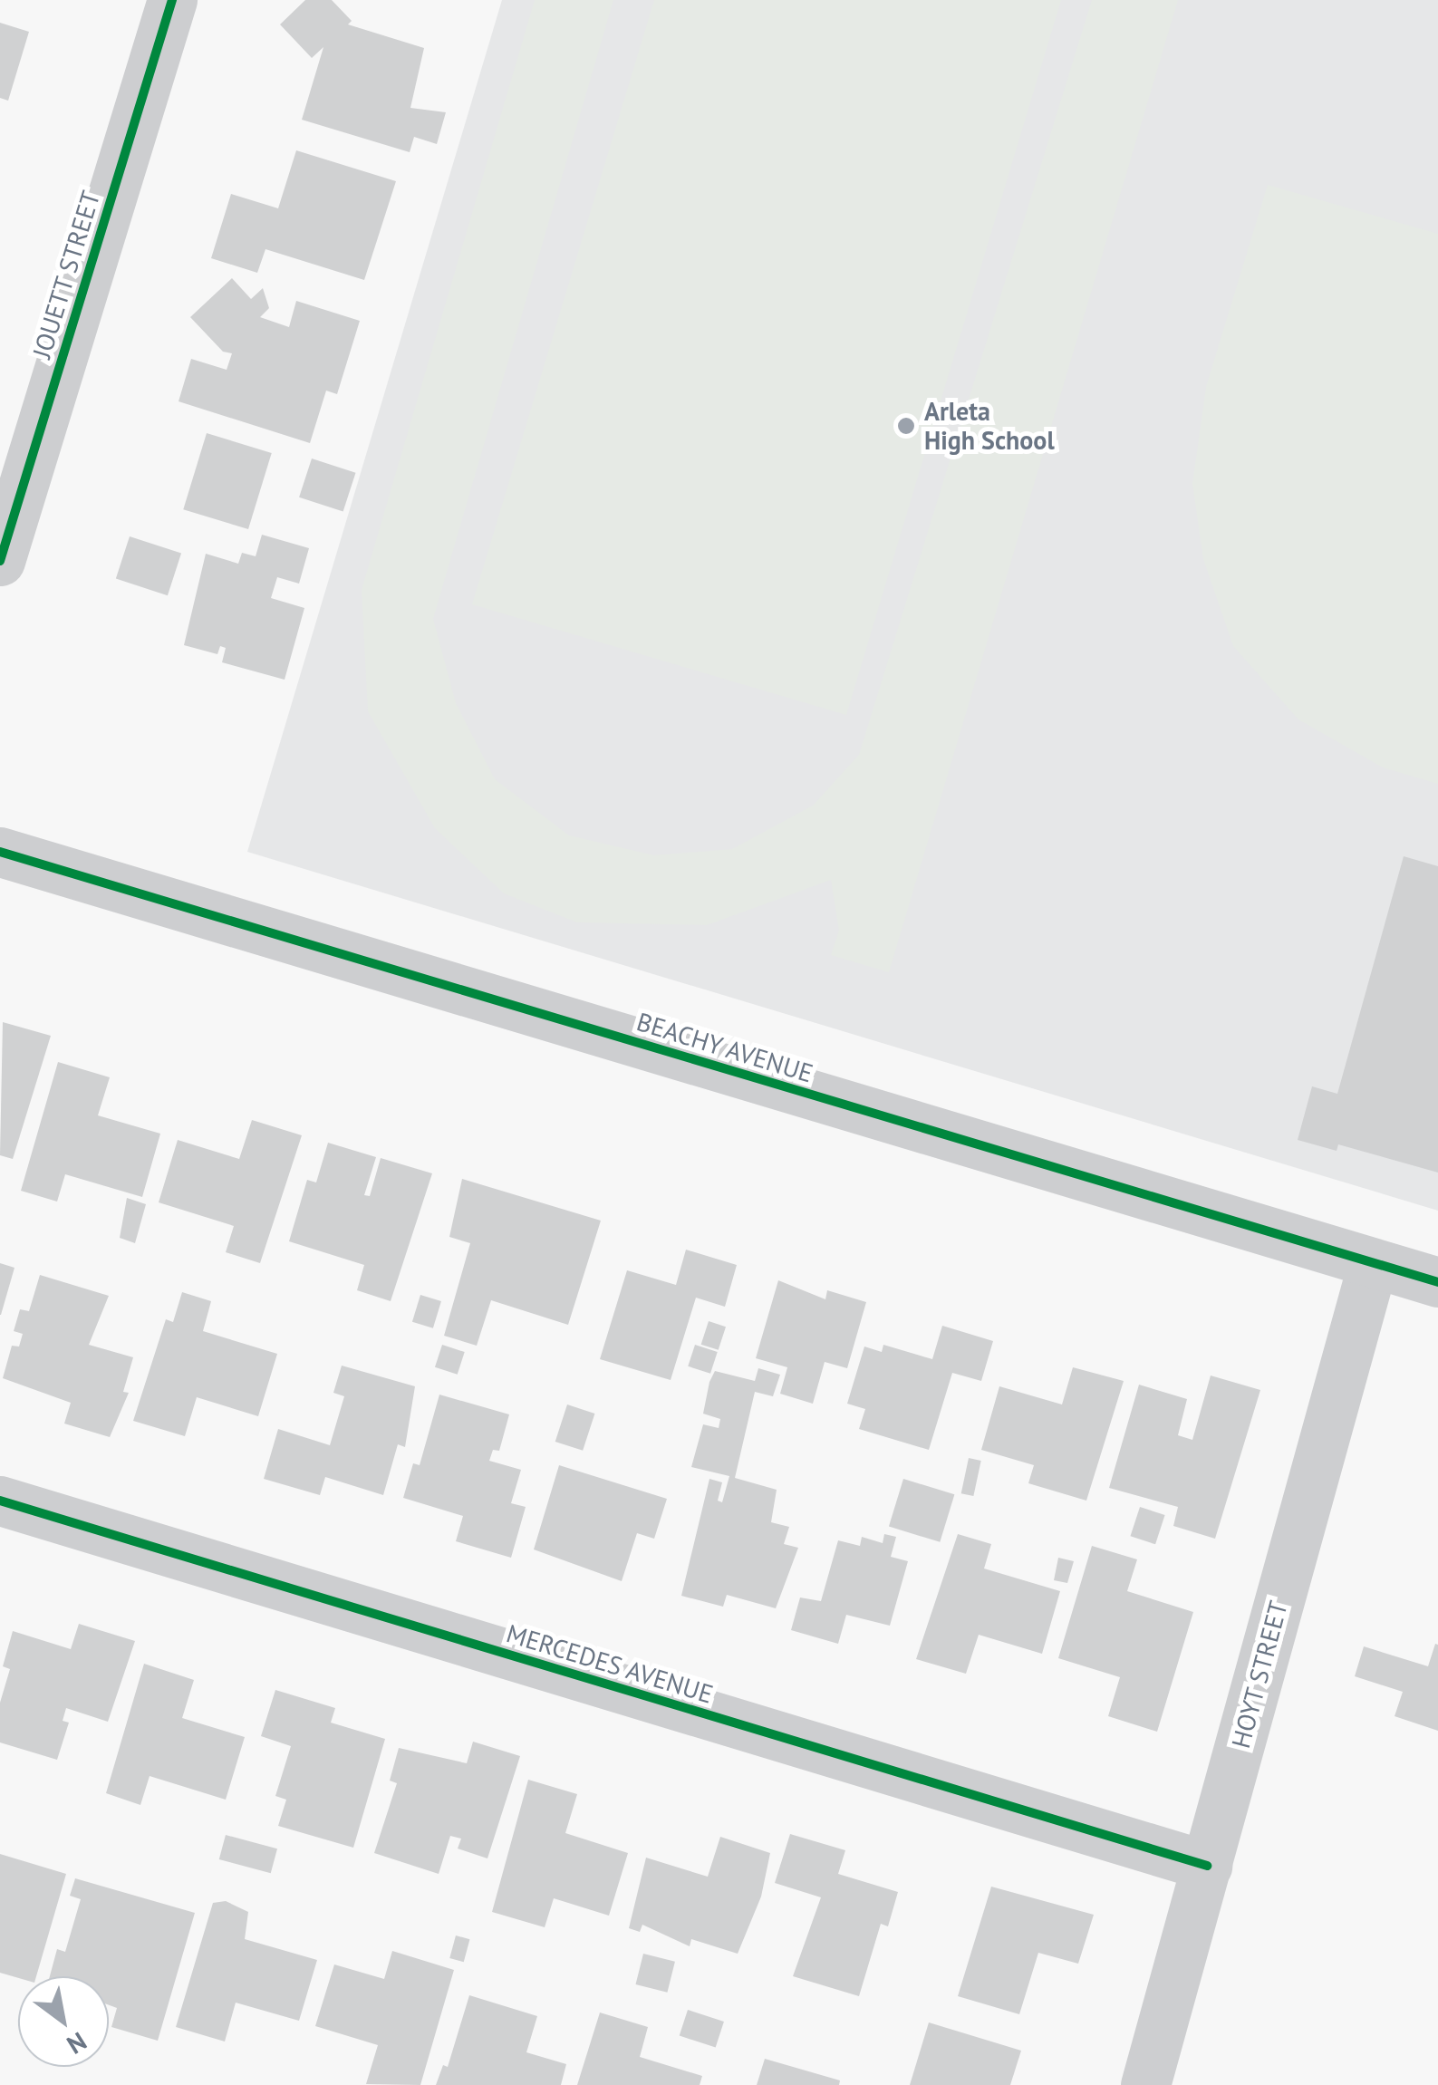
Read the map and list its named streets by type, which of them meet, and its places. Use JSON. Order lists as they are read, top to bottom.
{
  "streets": {
    "street": [
      "JOUETT STREET",
      "BEACHY AVENUE",
      "MERCEDES AVENUE",
      "HOYT STREET"
    ]
  },
  "crossings": [
    ["BEACHY AVENUE", "HOYT STREET"],
    ["MERCEDES AVENUE", "HOYT STREET"]
  ],
  "places": ["Arleta High School"],
  "north": "bottom right"
}
